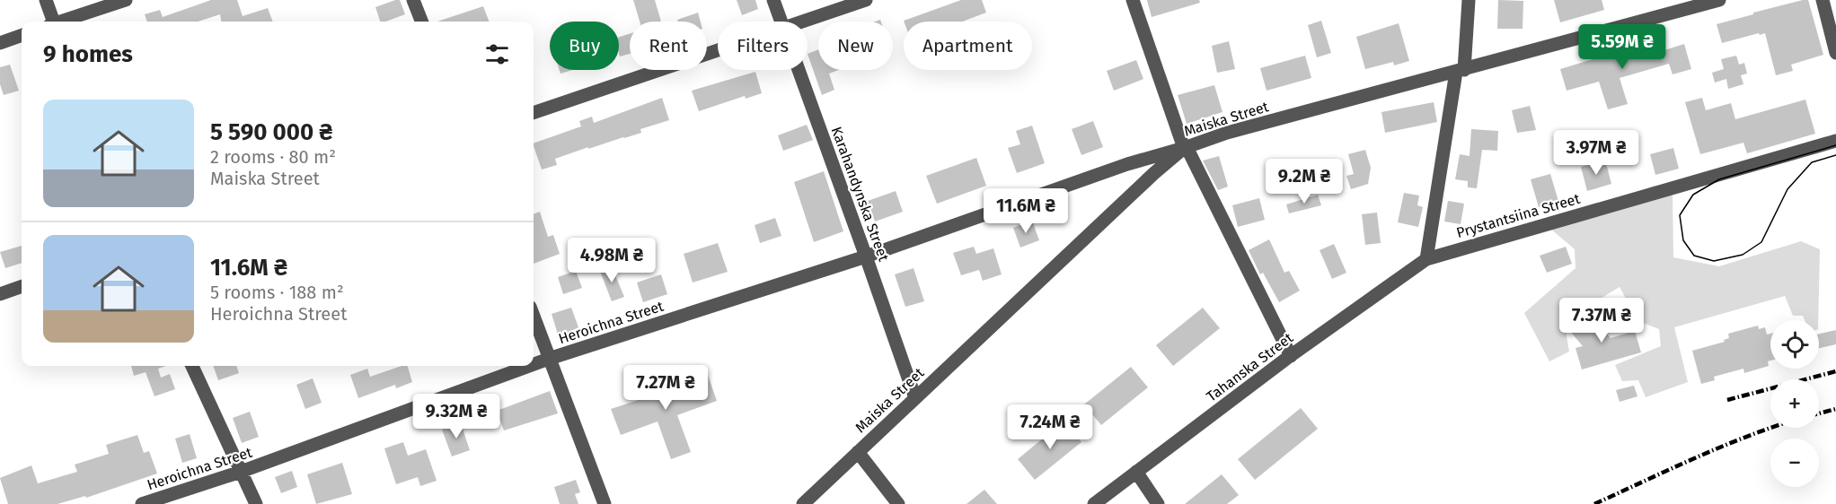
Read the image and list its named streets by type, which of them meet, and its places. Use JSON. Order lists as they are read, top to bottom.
{
  "streets": {
    "street": [
      "Maiska Street",
      "Karahandynska Street",
      "Prystantsiina Street",
      "Heroichna Street",
      "Tahanska Street"
    ]
  },
  "crossings": [
    ["Maiska Street", "Karahandynska Street"],
    ["Maiska Street", "Heroichna Street"],
    ["Karahandynska Street", "Heroichna Street"],
    ["Prystantsiina Street", "Tahanska Street"]
  ],
  "page": {
    "chip": [
      "Buy",
      "Rent",
      "Filters",
      "New",
      "Apartment"
    ],
    "heading": "9 homes",
    "price": [
      "5.59M ₴",
      "3.97M ₴",
      "9.2M ₴",
      "11.6M ₴",
      "4.98M ₴",
      "7.37M ₴",
      "7.27M ₴",
      "9.32M ₴",
      "7.24M ₴"
    ],
    "list": [
      {
        "name": "5 590 000 ₴",
        "note": "2 rooms · 80 m² · Maiska Street"
      },
      {
        "name": "11.6M ₴",
        "note": "5 rooms · 188 m² · Heroichna Street"
      }
    ],
    "map_buttons": ["+", "−"]
  }
}
